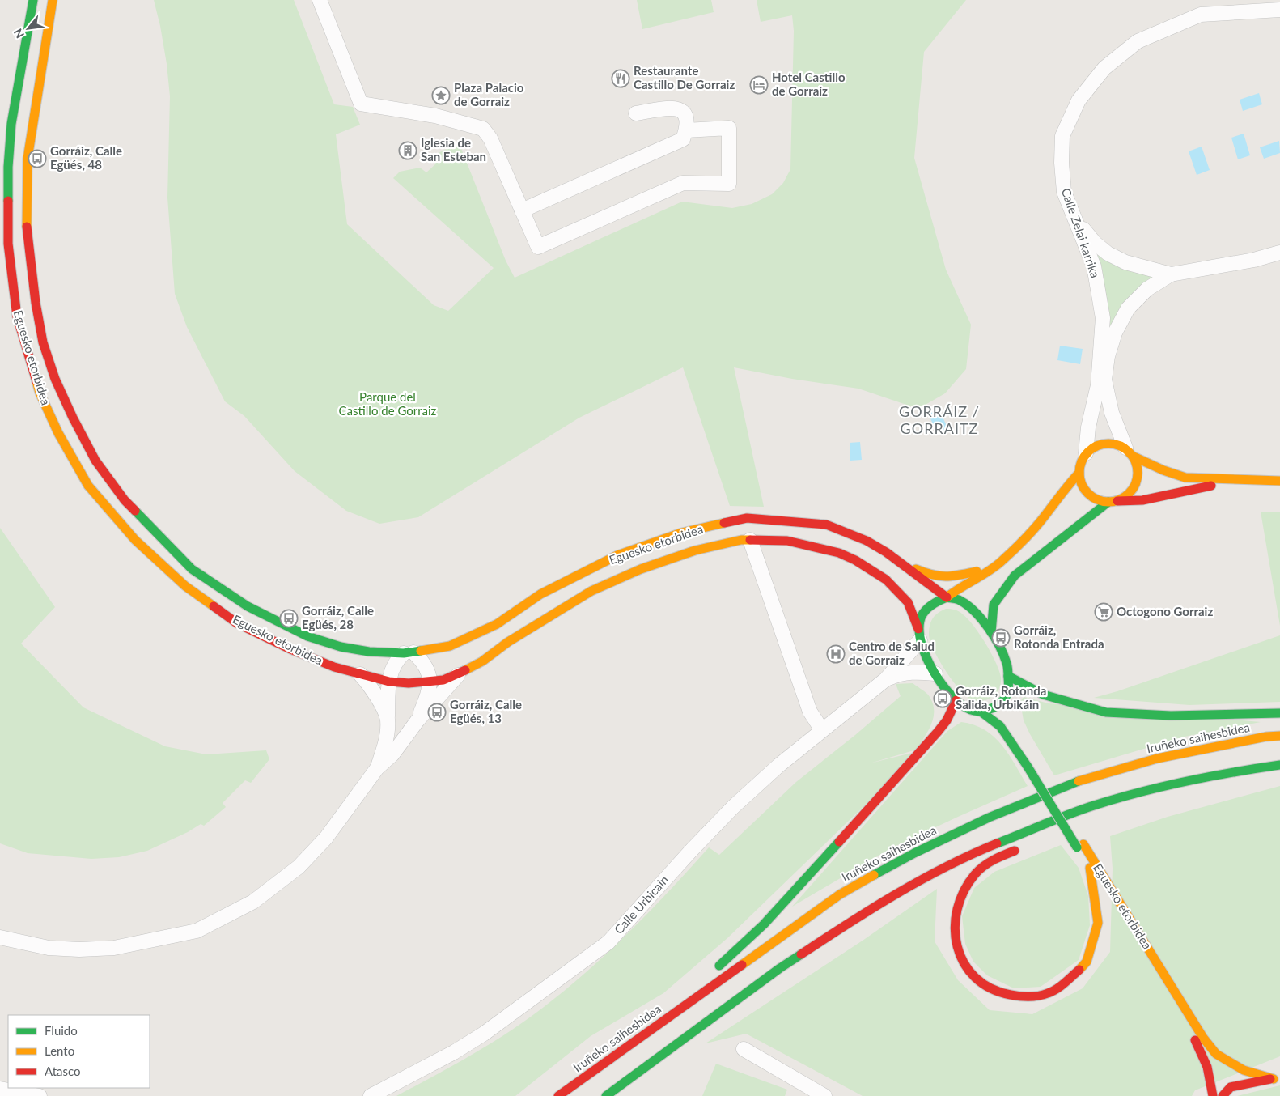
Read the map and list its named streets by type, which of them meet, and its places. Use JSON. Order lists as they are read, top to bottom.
{
  "streets": {
    "main road": ["Eguesko etorbidea", "Iruñeko saihesbidea"],
    "street": ["Calle Zelai karrika", "Calle Urbicain"]
  },
  "crossings": [
    ["Eguesko etorbidea", "Calle Urbicain"]
  ],
  "districts": ["GORRÁIZ / GORRAITZ"],
  "parks": ["Parque del Castillo de Gorraiz"],
  "places": {
    "restaurant": ["Restaurante Castillo De Gorraiz"],
    "hotel": ["Hotel Castillo de Gorraiz"],
    "place": ["Plaza Palacio de Gorraiz"],
    "building": ["Iglesia de San Esteban"],
    "bus stop": [
      "Gorráiz, Calle Egüés, 48",
      "Gorráiz, Calle Egüés, 28",
      "Gorráiz, Rotonda Entrada",
      "Gorráiz, Rotonda Salida, Urbikáin",
      "Gorráiz, Calle Egüés, 13"
    ],
    "supermarket": ["Octogono Gorraiz"],
    "hospital": ["Centro de Salud de Gorraiz"]
  },
  "legend": ["Fluido", "Lento", "Atasco"],
  "north": "bottom left"
}
